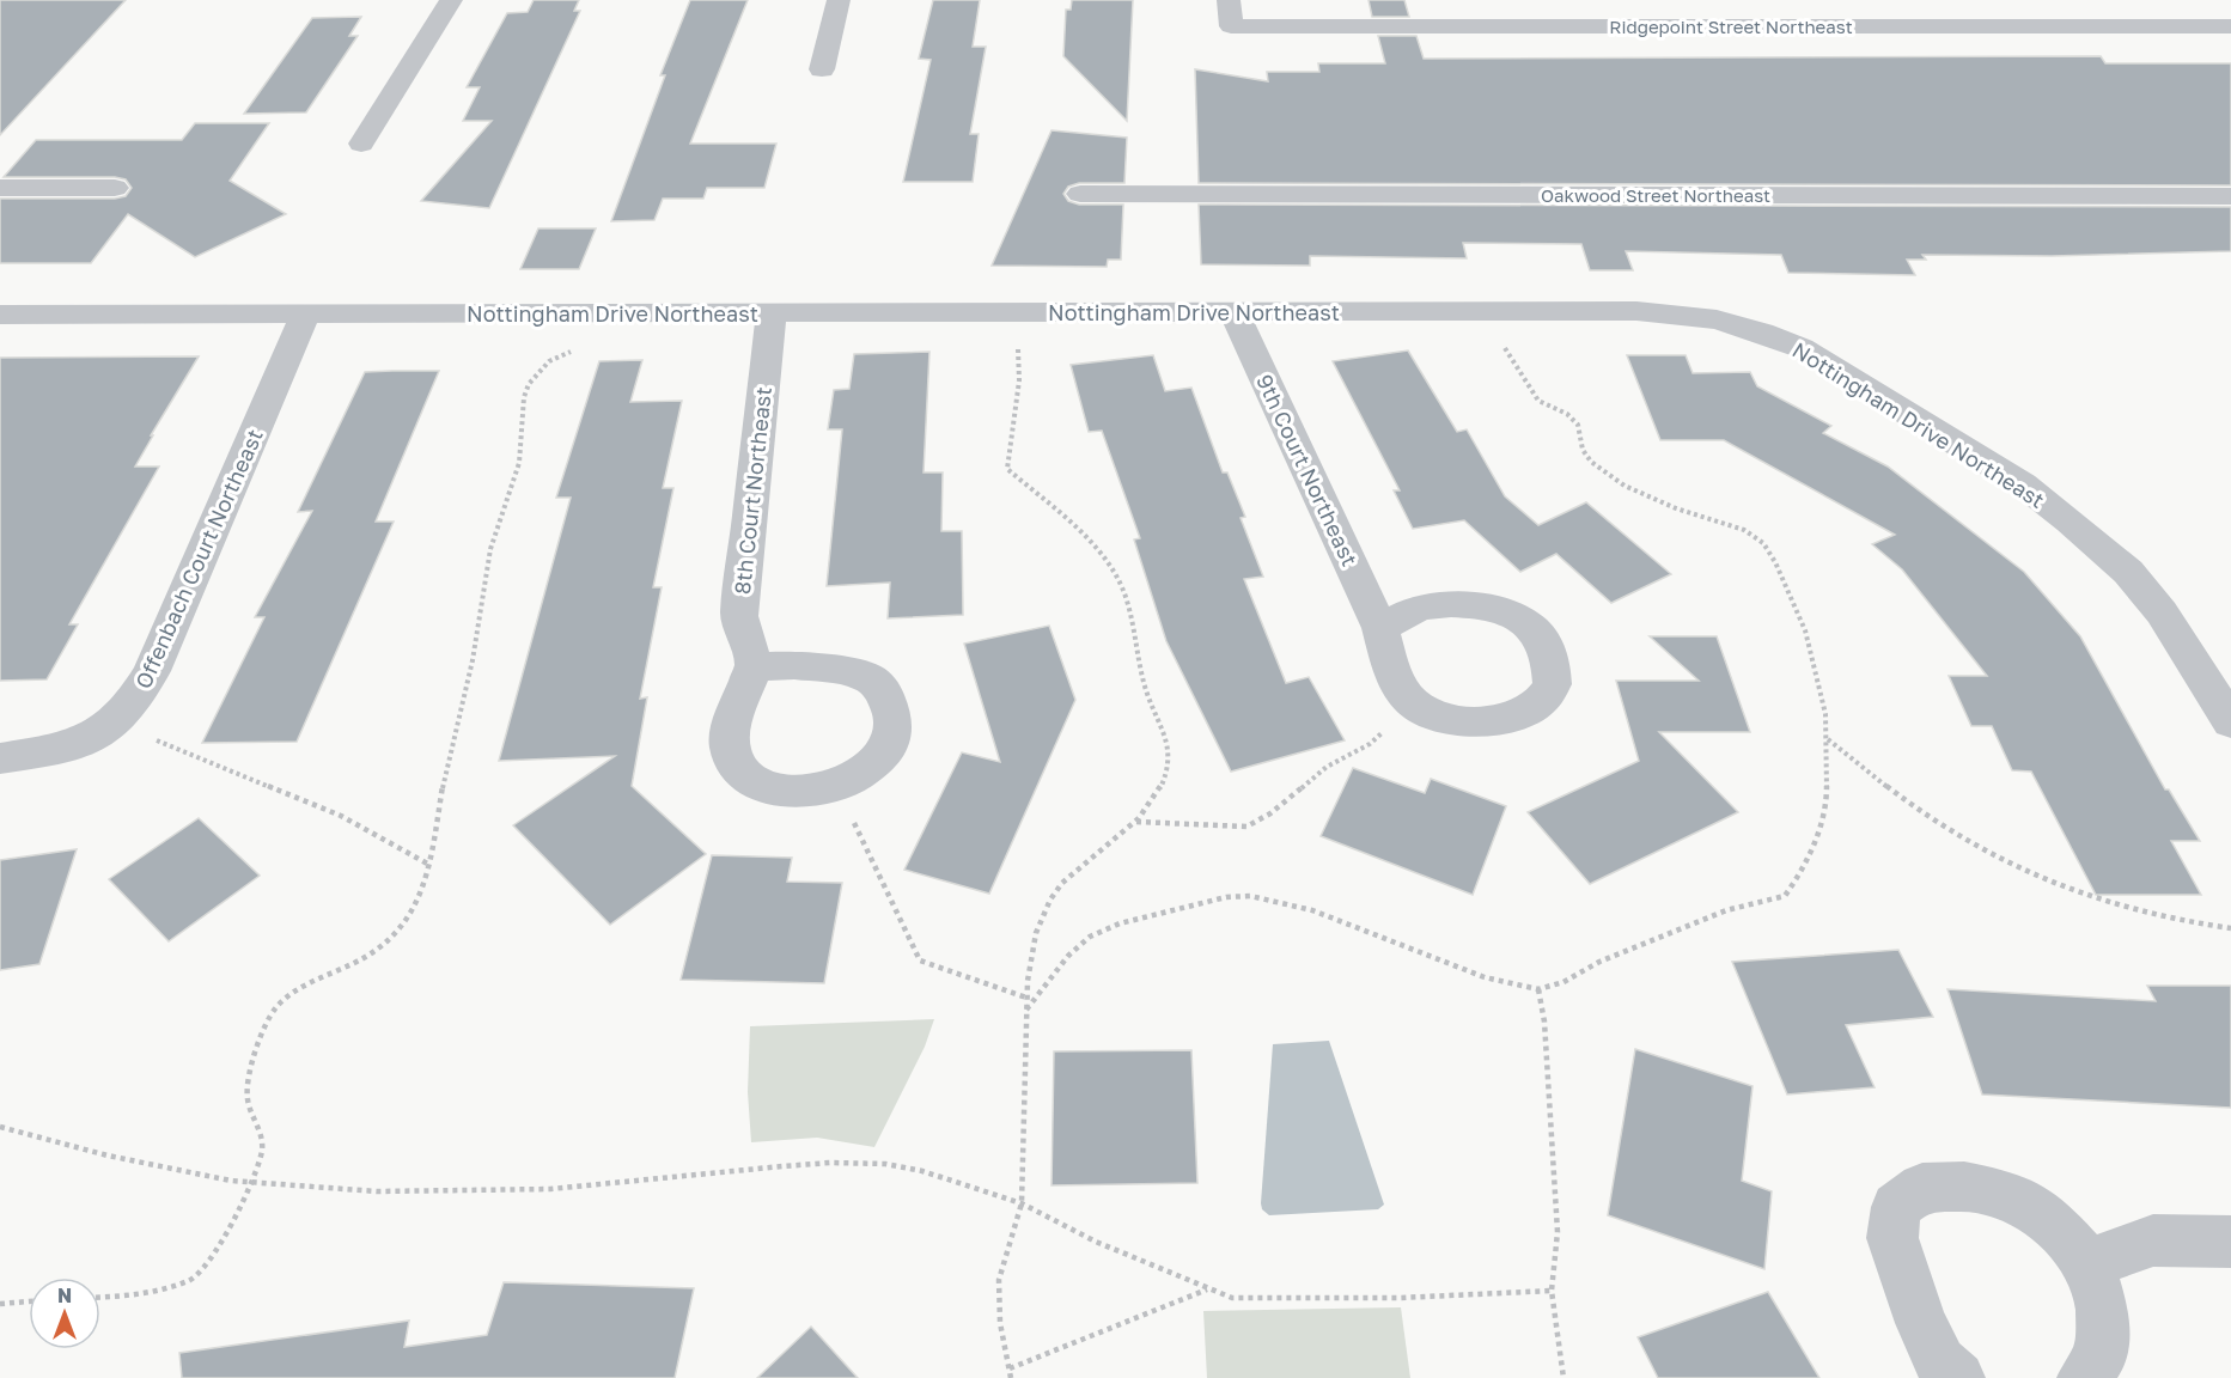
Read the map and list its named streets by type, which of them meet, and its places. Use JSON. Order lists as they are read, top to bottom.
{
  "streets": {
    "street": [
      "Ridgepoint Street Northeast",
      "Oakwood Street Northeast",
      "Nottingham Drive Northeast",
      "9th Court Northeast",
      "8th Court Northeast",
      "Offenbach Court Northeast"
    ]
  },
  "crossings": [
    ["Nottingham Drive Northeast", "9th Court Northeast"],
    ["Nottingham Drive Northeast", "8th Court Northeast"],
    ["Nottingham Drive Northeast", "Offenbach Court Northeast"]
  ],
  "north": "top"
}
